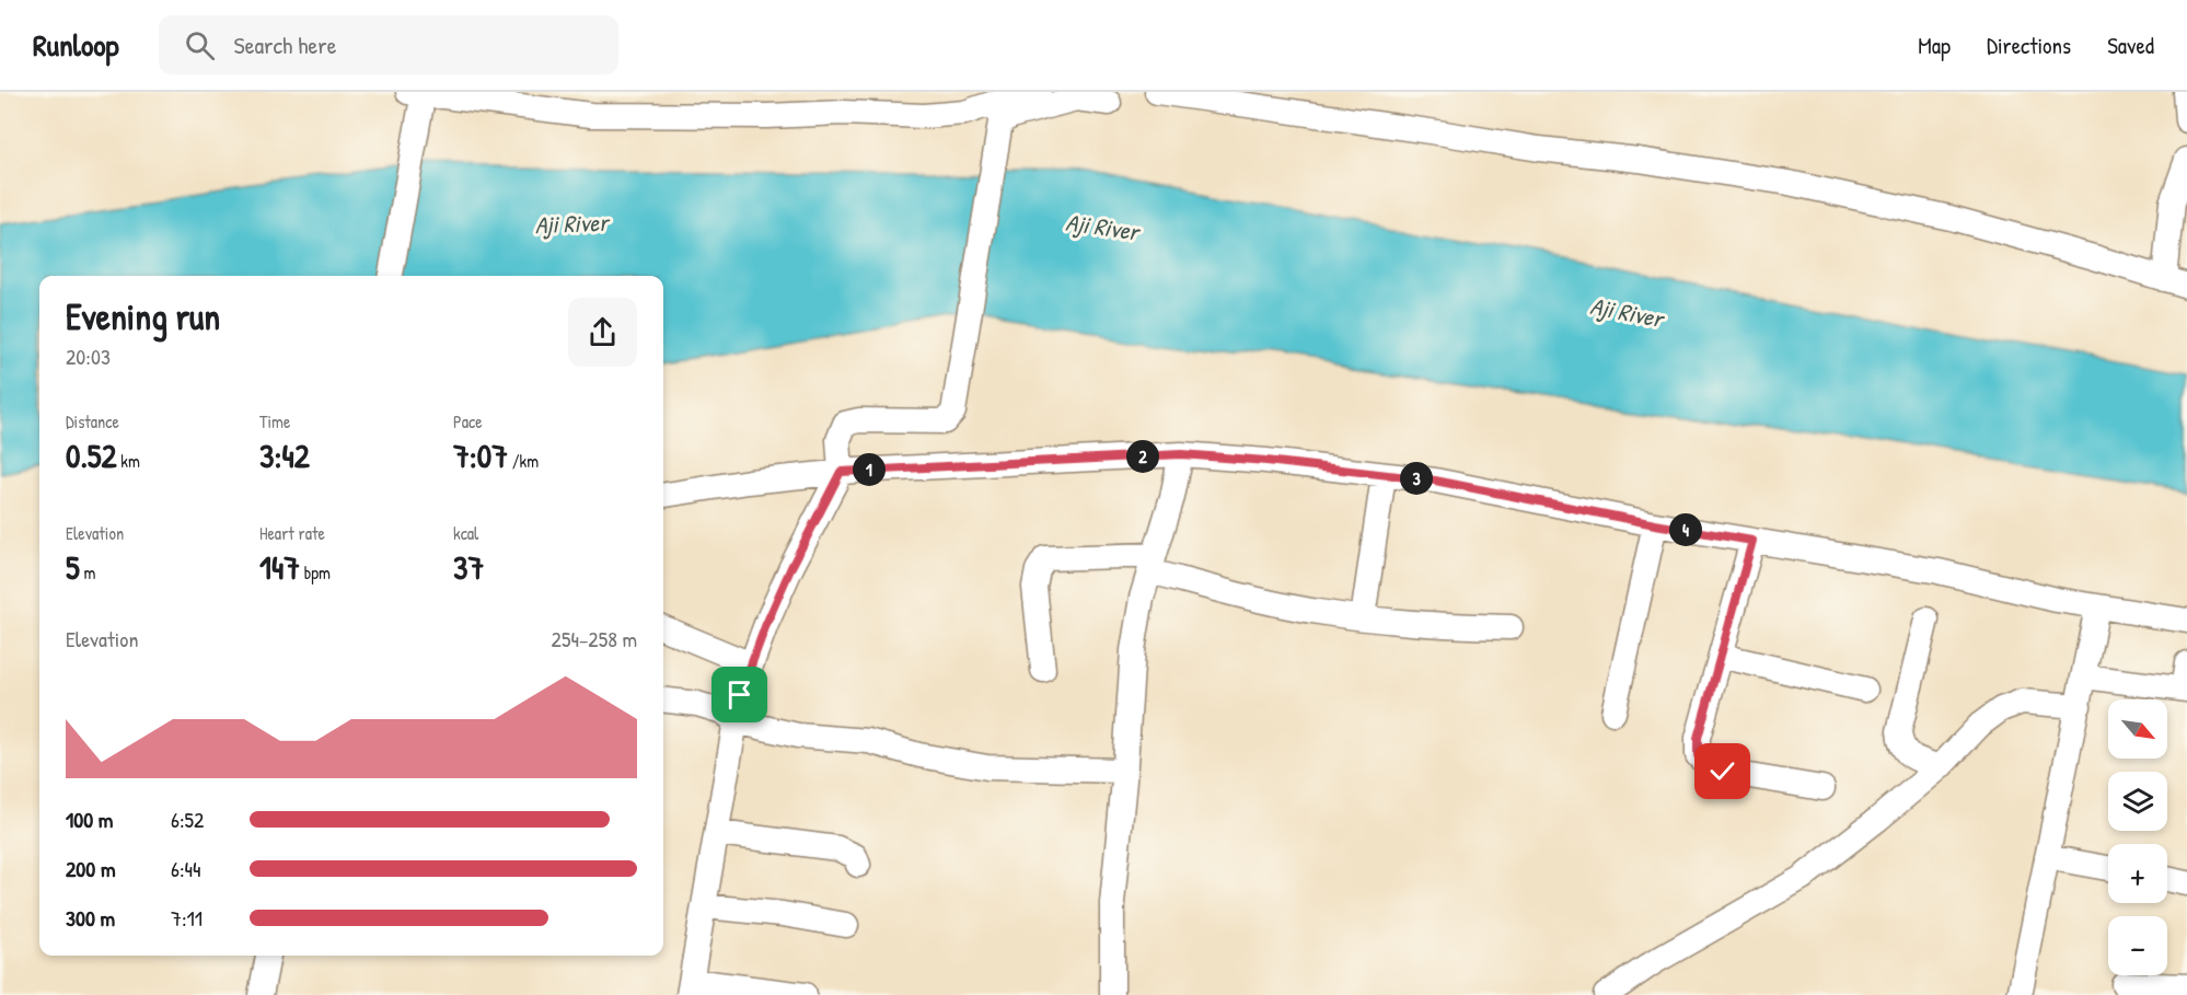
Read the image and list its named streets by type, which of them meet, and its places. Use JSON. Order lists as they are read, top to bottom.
{
  "water": ["Aji River"],
  "north": "bottom right",
  "page": {
    "header": "Runloop",
    "search": "Search here",
    "nav": ["Map", "Directions", "Saved"],
    "heading": ["Evening run", "20:03"],
    "stats": [
      ["Distance", "0.52 km"],
      ["Time", "3:42"],
      ["Pace", "7:07 /km"],
      ["Elevation", "5 m"],
      ["Heart rate", "147 bpm"],
      ["kcal", "37"]
    ],
    "pins": [
      "2",
      "1",
      "3",
      "4"
    ],
    "chart": ["Elevation", "254–258 m"],
    "map_buttons": ["+", "−"],
    "list": [
      {
        "name": "100 m",
        "note": "6:52"
      },
      {
        "name": "200 m",
        "note": "6:44"
      },
      {
        "name": "300 m",
        "note": "7:11"
      }
    ]
  }
}
